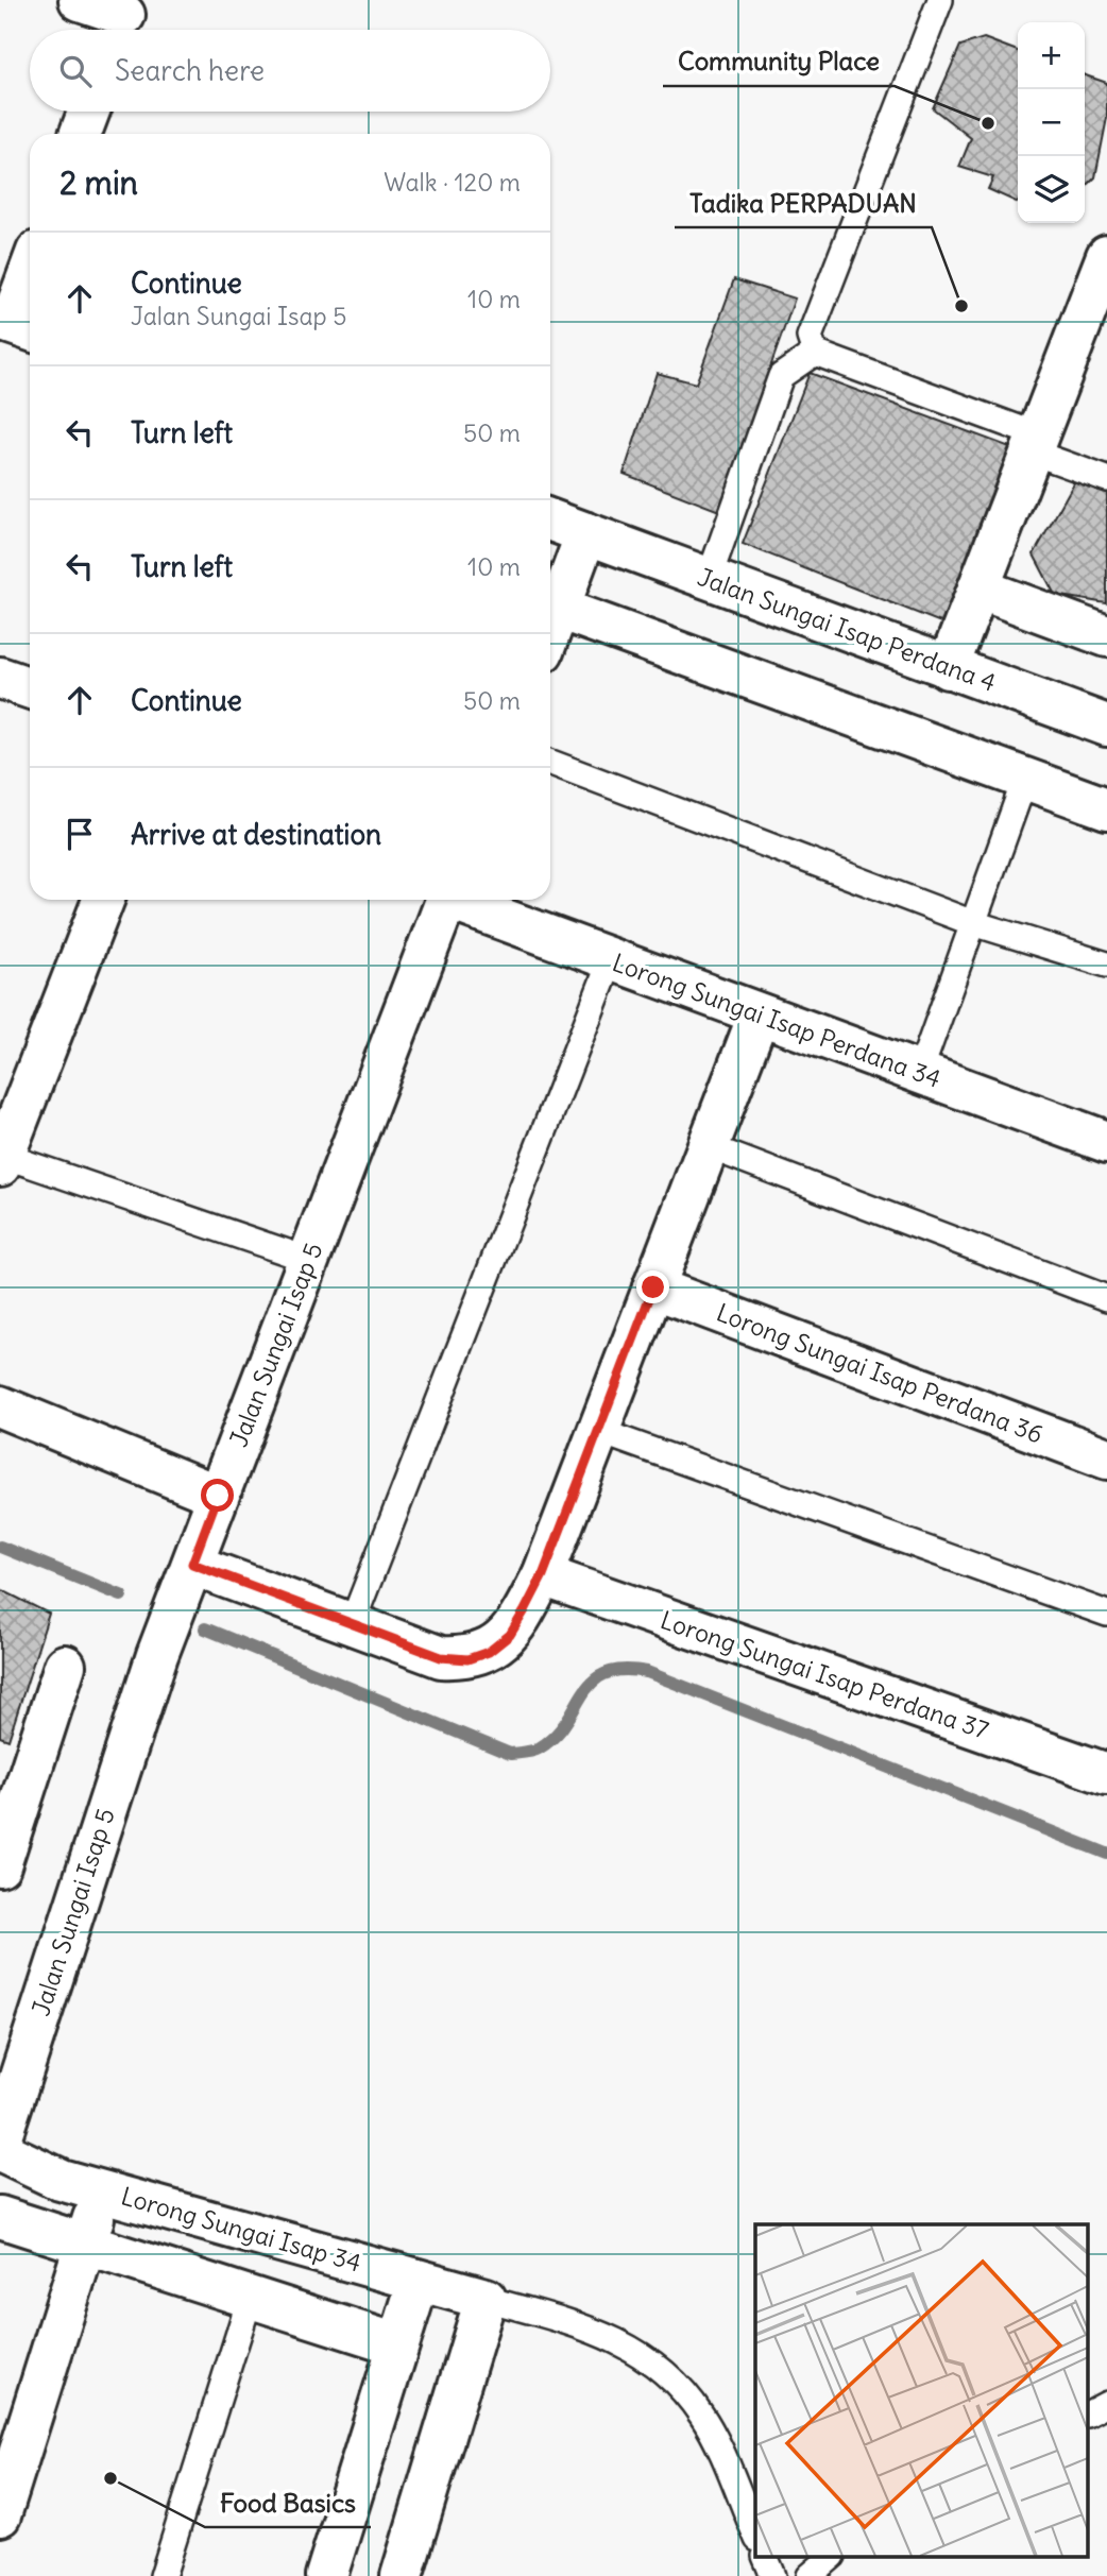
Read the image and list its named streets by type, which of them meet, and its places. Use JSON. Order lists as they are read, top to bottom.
{
  "streets": {
    "street": [
      "Jalan Sungai Isap Perdana 4",
      "Lorong Sungai Isap Perdana 34",
      "Jalan Sungai Isap 5",
      "Lorong Sungai Isap Perdana 36",
      "Lorong Sungai Isap Perdana 37",
      "Lorong Sungai Isap 34"
    ]
  },
  "places": ["Community Place", "Tadika PERPADUAN", "Food Basics"],
  "page": {
    "map_buttons": ["+", "−"],
    "search": "Search here",
    "heading": ["2 min", "Walk · 120 m"],
    "list": [
      ["Continue", "Jalan Sungai Isap 5", "10 m"],
      ["Turn left", "50 m"],
      ["Turn left", "10 m"],
      ["Continue", "50 m"],
      "Arrive at destination"
    ]
  }
}
